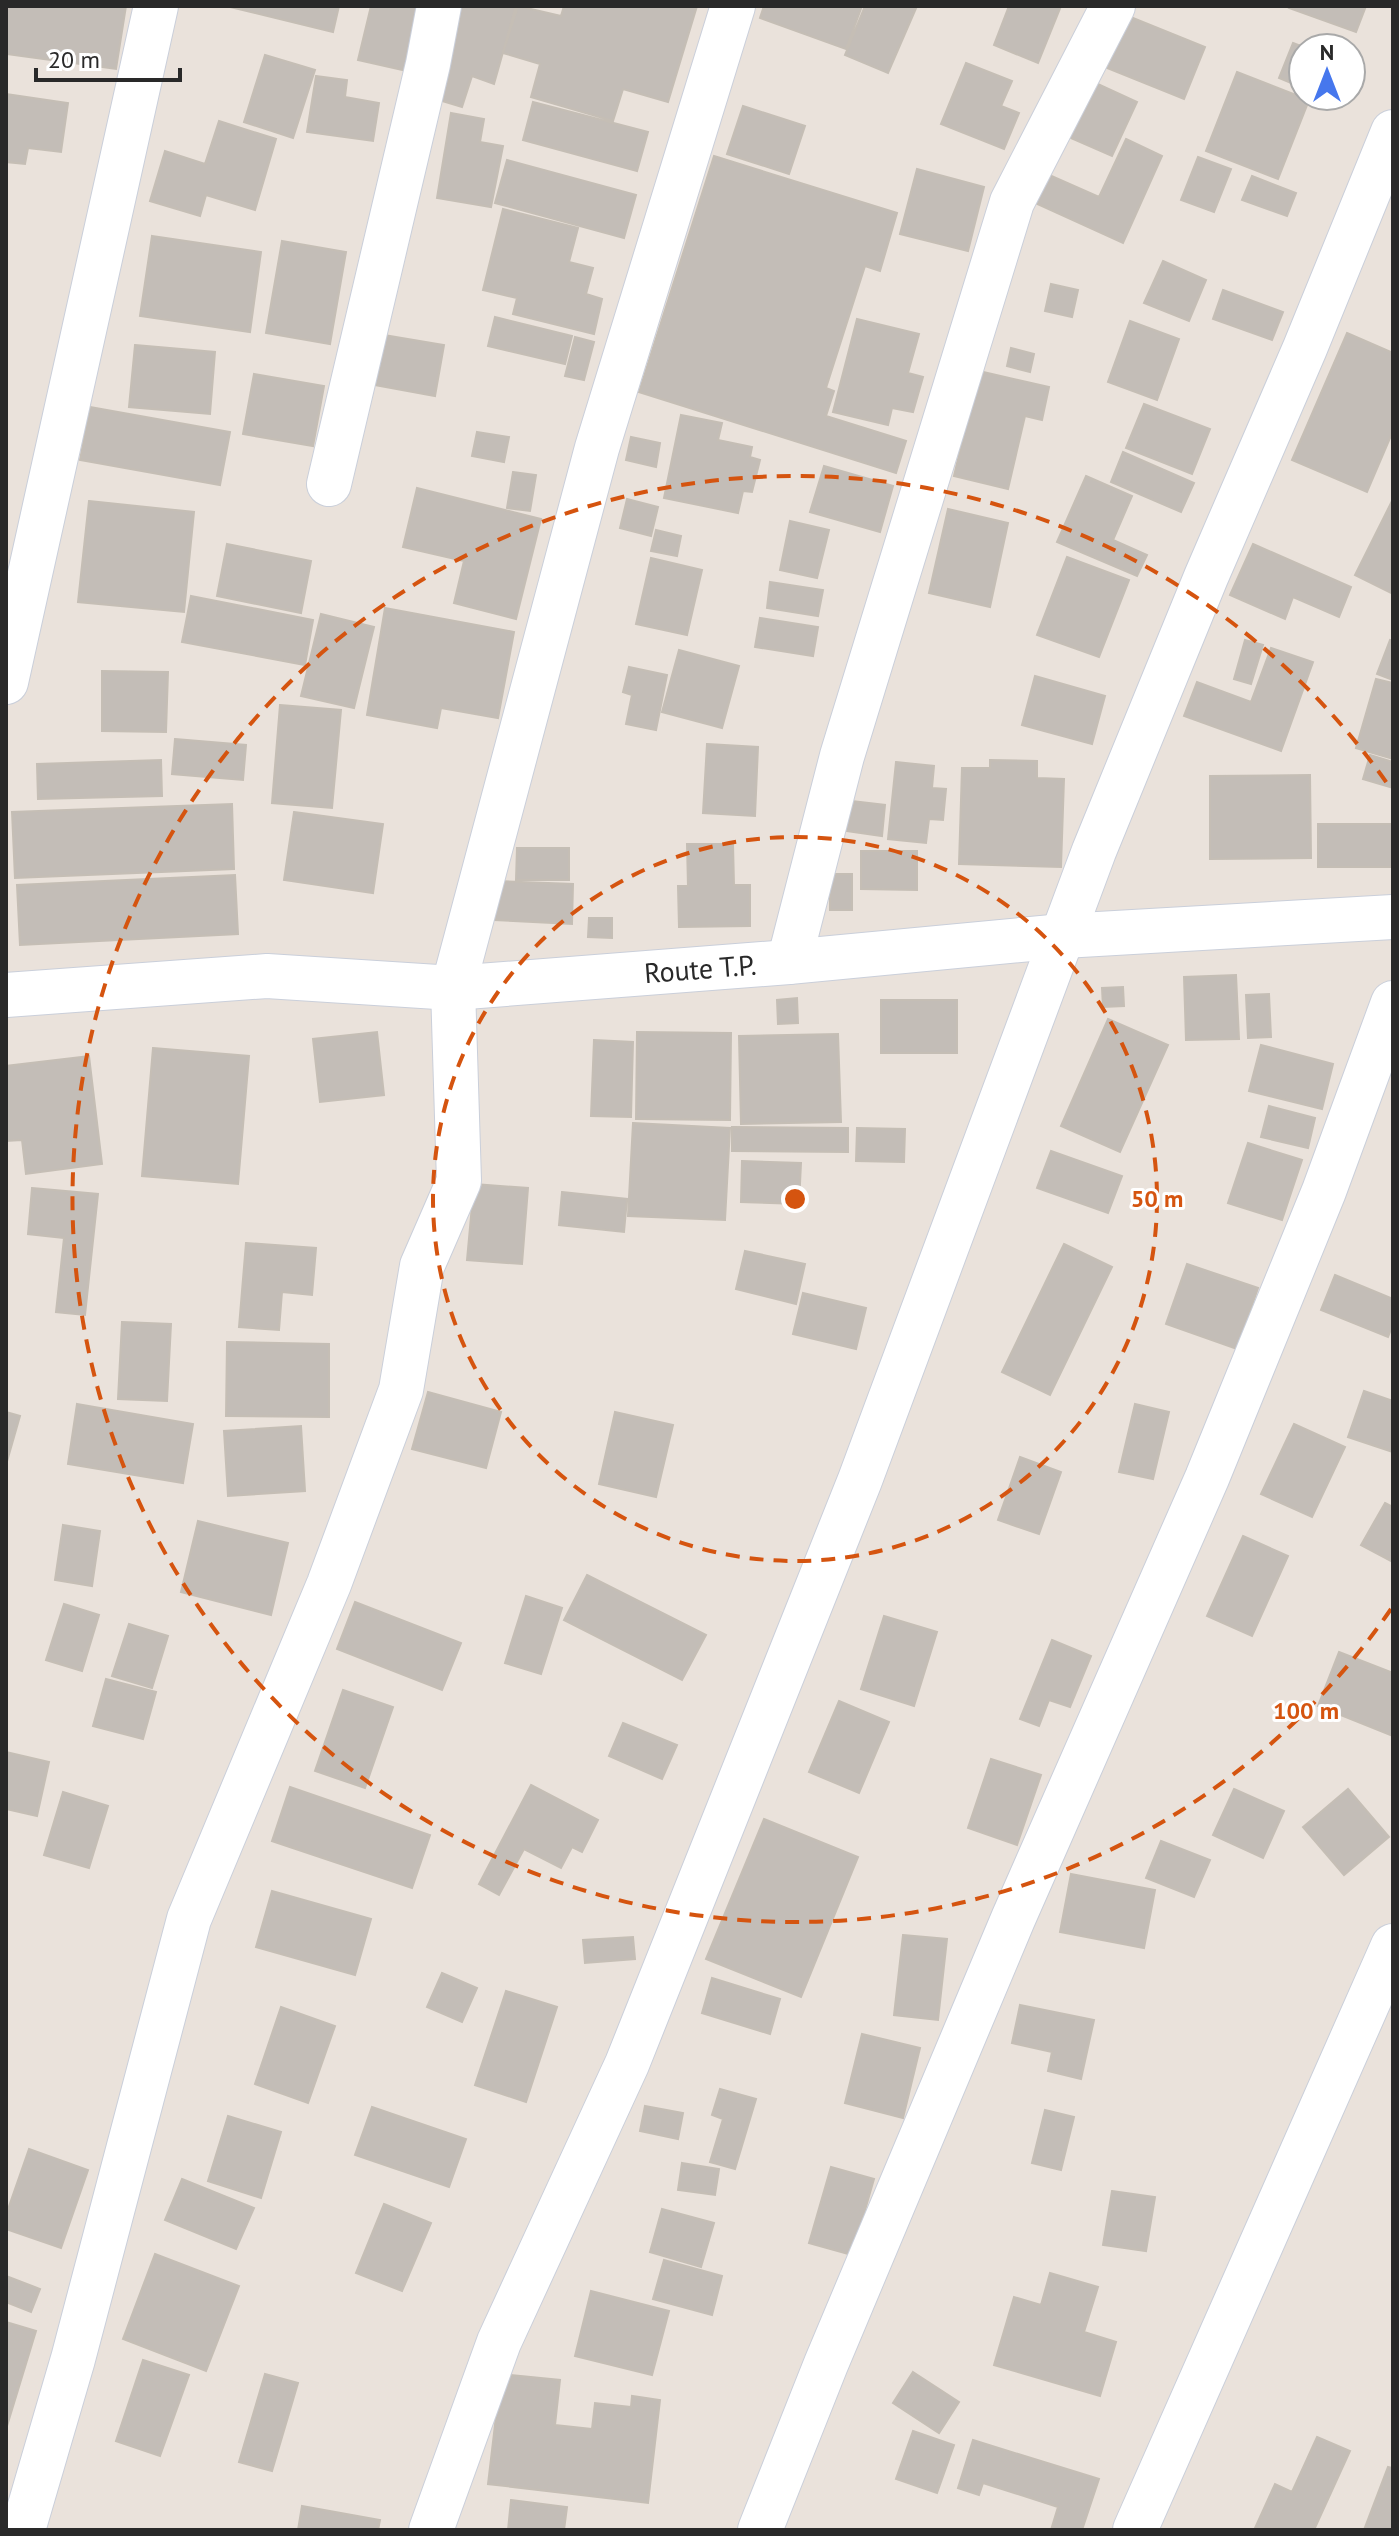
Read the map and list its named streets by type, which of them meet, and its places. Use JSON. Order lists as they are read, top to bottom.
{
  "streets": {
    "street": ["Route T.P."]
  },
  "scale_bar": "20 m",
  "north": "top",
  "rings": ["50 m", "100 m"]
}
